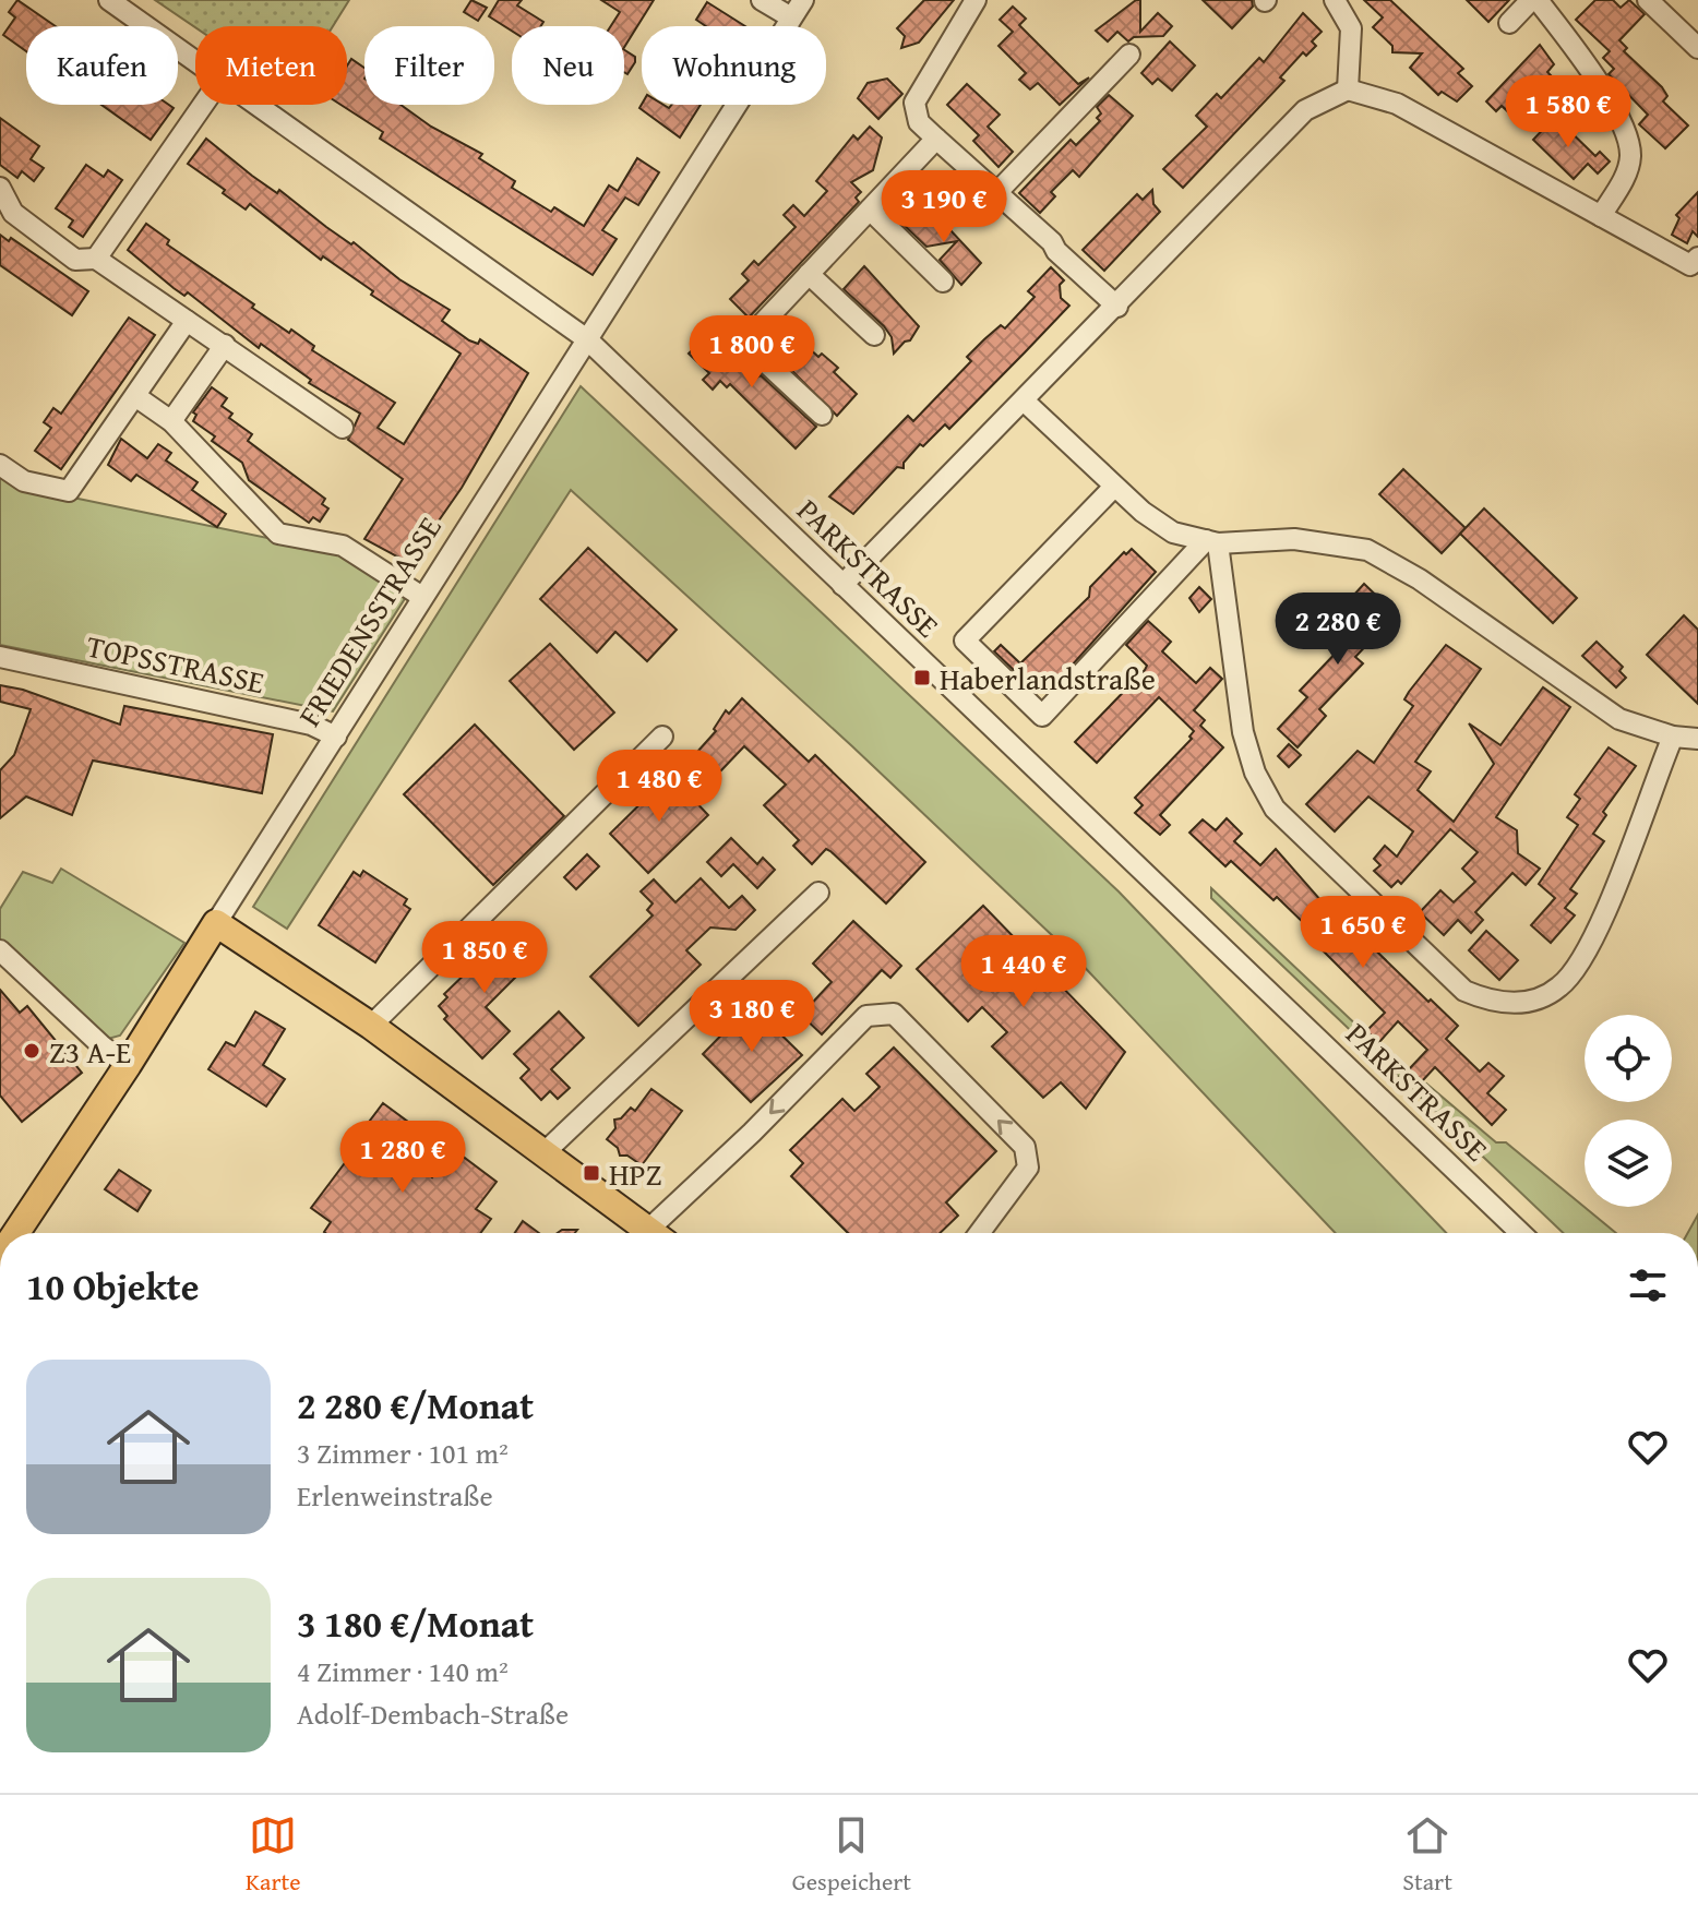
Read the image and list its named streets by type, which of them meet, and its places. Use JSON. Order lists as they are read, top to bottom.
{
  "streets": {
    "main road": ["FRIEDENSSTRASSE"],
    "street": ["PARKSTRASSE", "TOPSSTRASSE"]
  },
  "crossings": [
    ["PARKSTRASSE", "FRIEDENSSTRASSE"],
    ["FRIEDENSSTRASSE", "TOPSSTRASSE"]
  ],
  "places": {
    "transit": ["Haberlandstraße", "HPZ"],
    "other": ["Z3 A-E"]
  },
  "page": {
    "chip": [
      "Kaufen",
      "Mieten",
      "Filter",
      "Neu",
      "Wohnung"
    ],
    "price": [
      "1 580 €",
      "3 190 €",
      "1 800 €",
      "2 280 €",
      "1 480 €",
      "1 650 €",
      "1 850 €",
      "1 440 €",
      "3 180 €",
      "1 280 €"
    ],
    "heading": "10 Objekte",
    "list": [
      {
        "name": "2 280 €/Monat",
        "note": "3 Zimmer · 101 m² · Erlenweinstraße"
      },
      {
        "name": "3 180 €/Monat",
        "note": "4 Zimmer · 140 m² · Adolf-Dembach-Straße"
      }
    ],
    "tabs": ["Karte", "Gespeichert", "Start"]
  }
}
